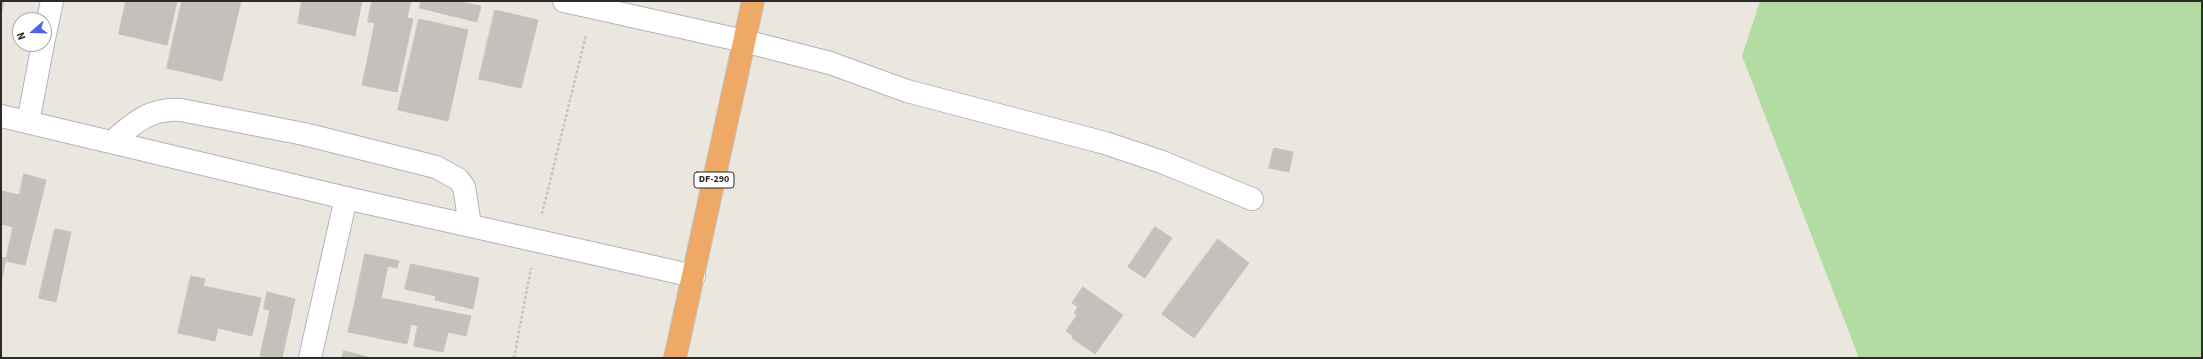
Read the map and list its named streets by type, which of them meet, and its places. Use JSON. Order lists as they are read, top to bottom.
{
  "streets": {
    "highway": ["DF-290"]
  },
  "north": "left"
}
